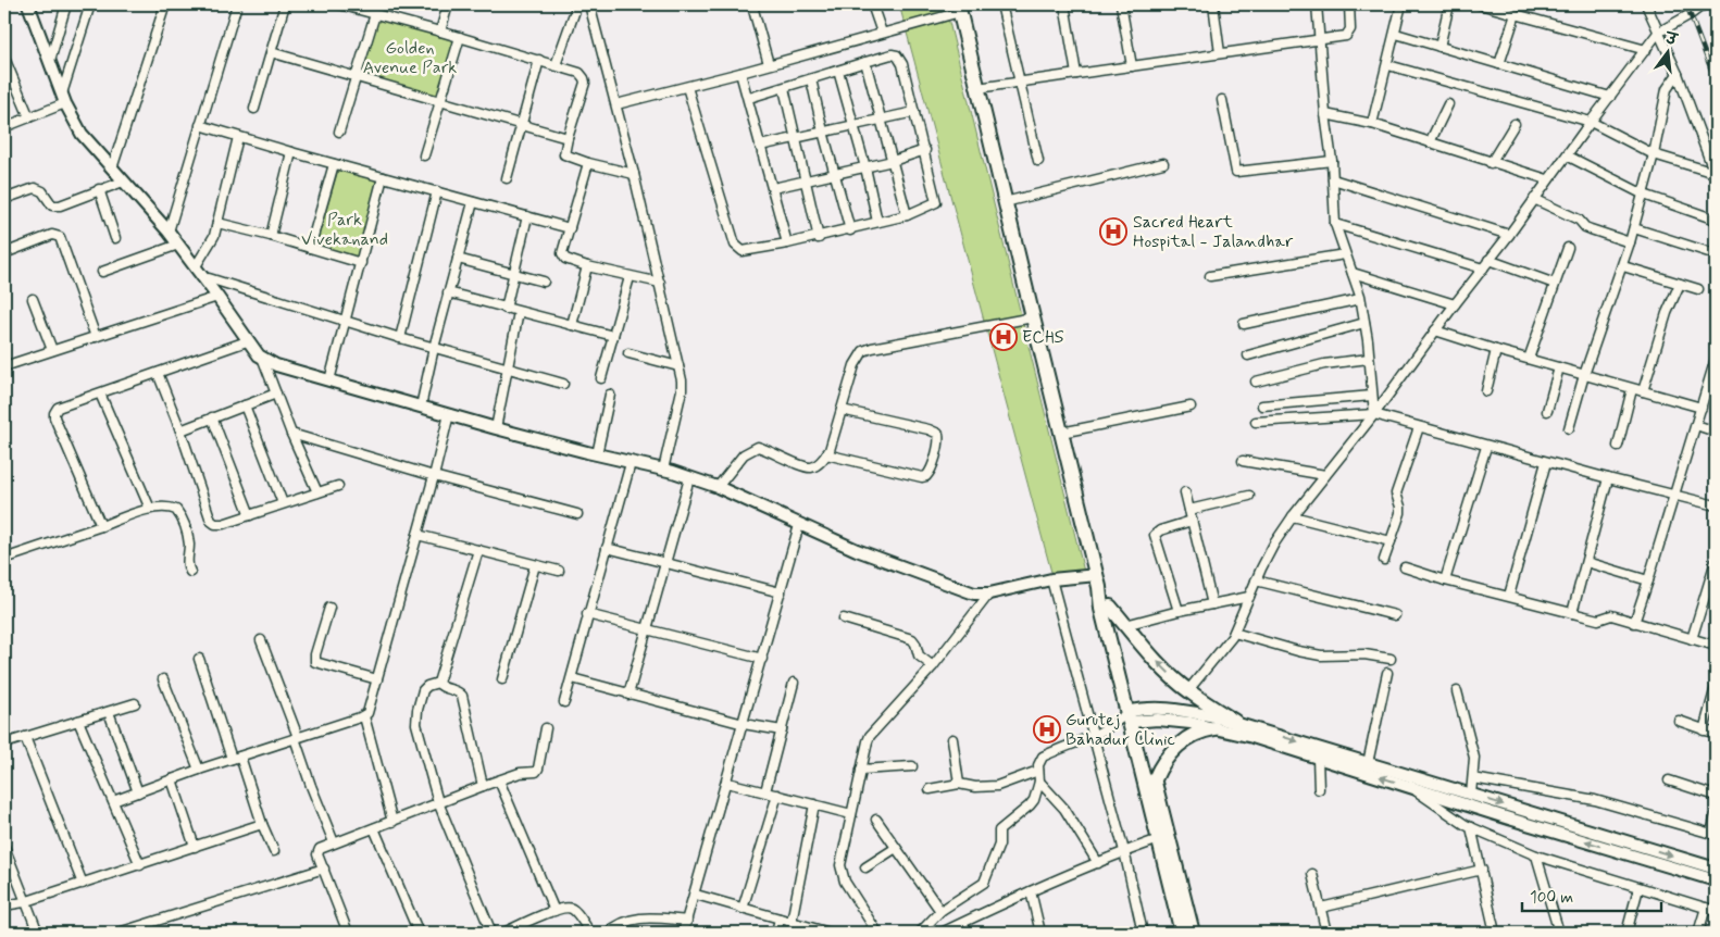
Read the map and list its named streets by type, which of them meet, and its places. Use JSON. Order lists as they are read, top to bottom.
{
  "parks": ["Golden Avenue Park", "Park Vivekanand"],
  "places": {
    "hospital": ["Sacred Heart Hospital - Jalandhar", "ECHS", "Gurutej Bahadur Clinic"]
  },
  "scale_bar": "100 m",
  "north": "top"
}
